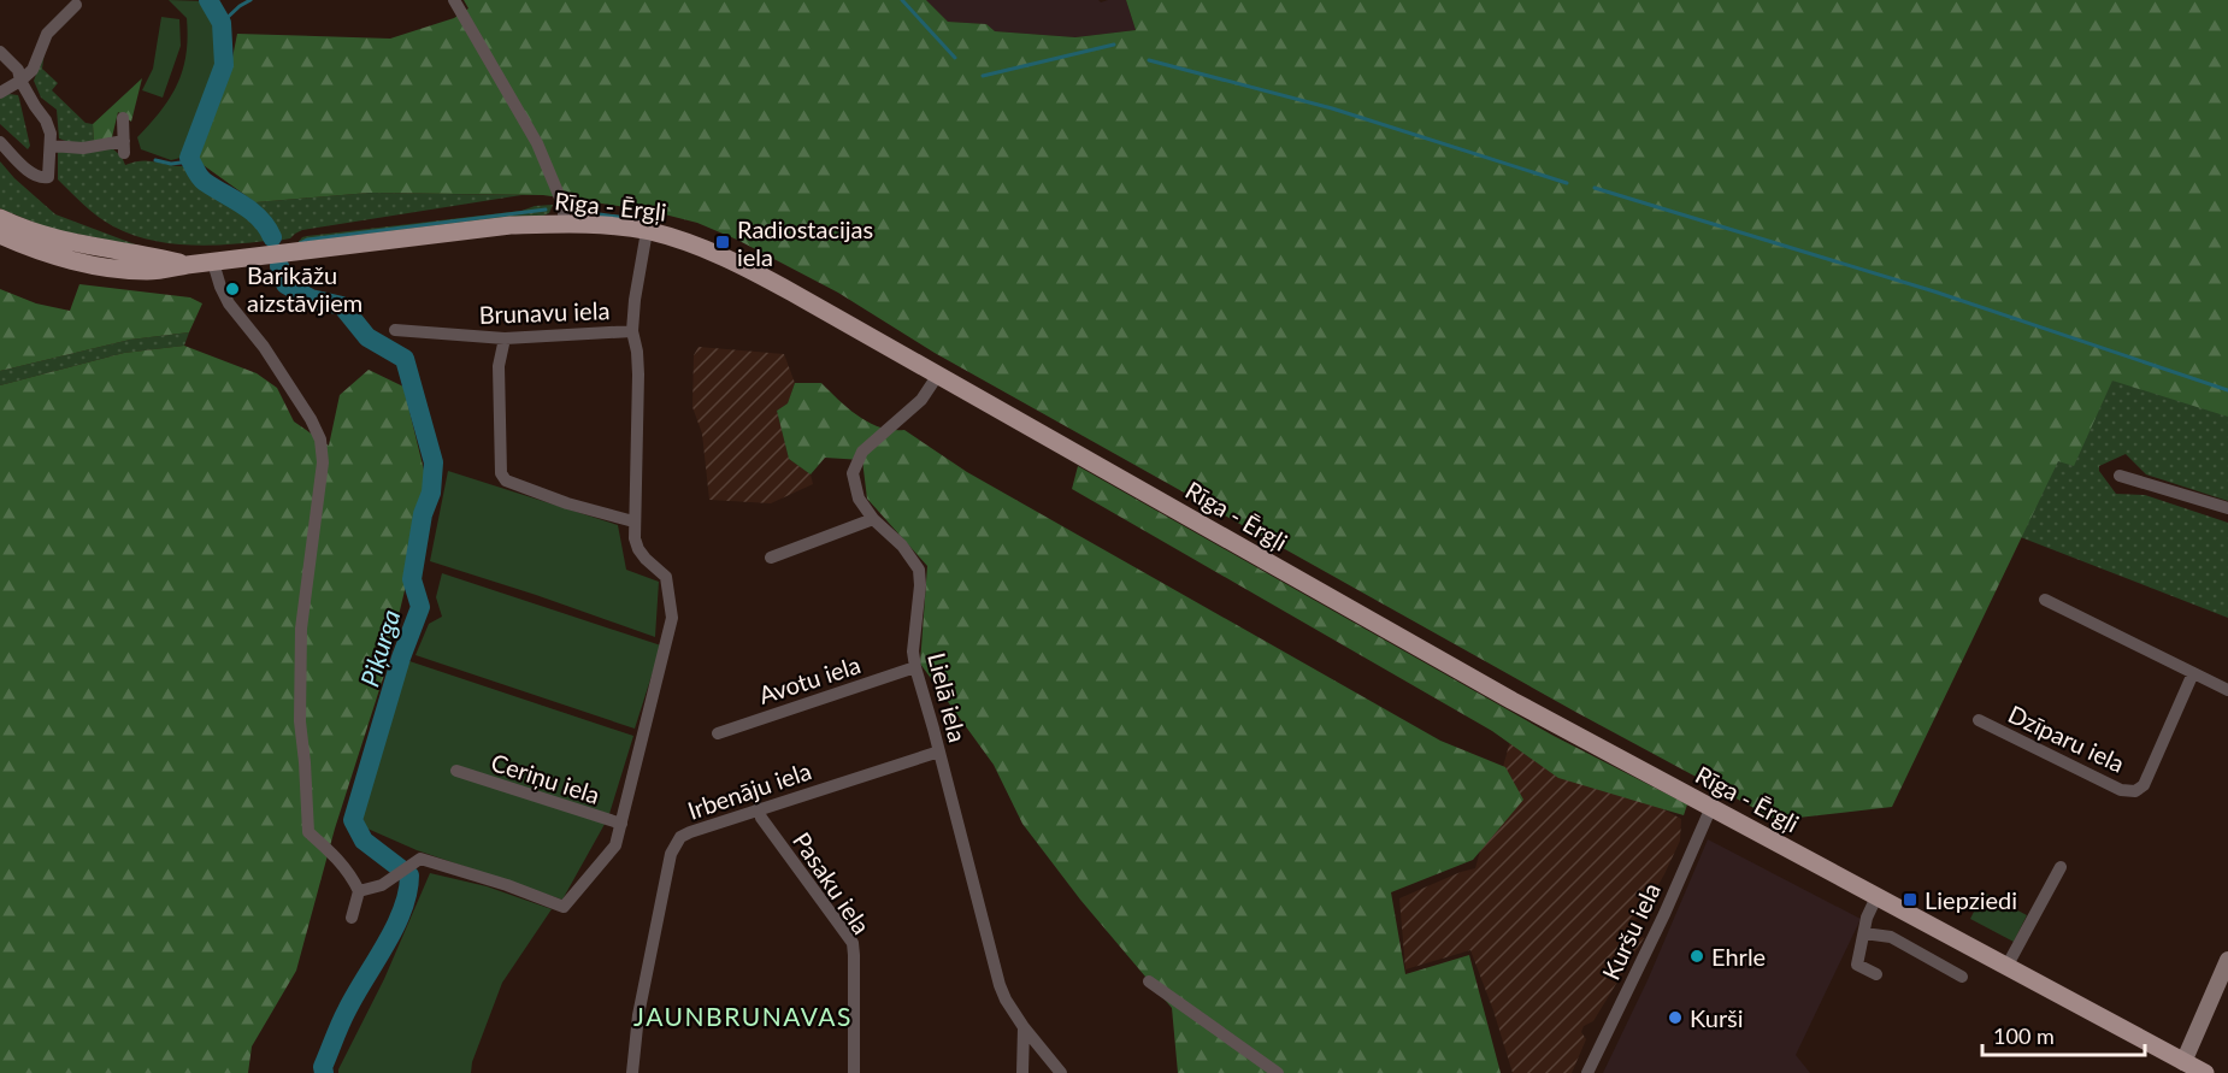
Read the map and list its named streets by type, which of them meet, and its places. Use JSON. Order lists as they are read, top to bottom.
{
  "streets": {
    "main road": ["Rīga - Ērgļi"],
    "street": [
      "Brunavu iela",
      "Avotu iela",
      "Lielā iela",
      "Dzīparu iela",
      "Ceriņu iela",
      "Irbenāju iela",
      "Pasaku iela",
      "Kuršu iela"
    ]
  },
  "crossings": [
    ["Rīga - Ērgļi", "Brunavu iela"],
    ["Rīga - Ērgļi", "Lielā iela"],
    ["Rīga - Ērgļi", "Kuršu iela"],
    ["Avotu iela", "Lielā iela"],
    ["Lielā iela", "Irbenāju iela"],
    ["Irbenāju iela", "Pasaku iela"]
  ],
  "districts": ["JAUNBRUNAVAS"],
  "water": ["Piķurga"],
  "places": {
    "transit": ["Radiostacijas iela", "Liepziedi"],
    "other": ["Barikāžu aizstāvjiem", "Ehrle", "Kurši"]
  },
  "scale_bar": "100 m"
}
